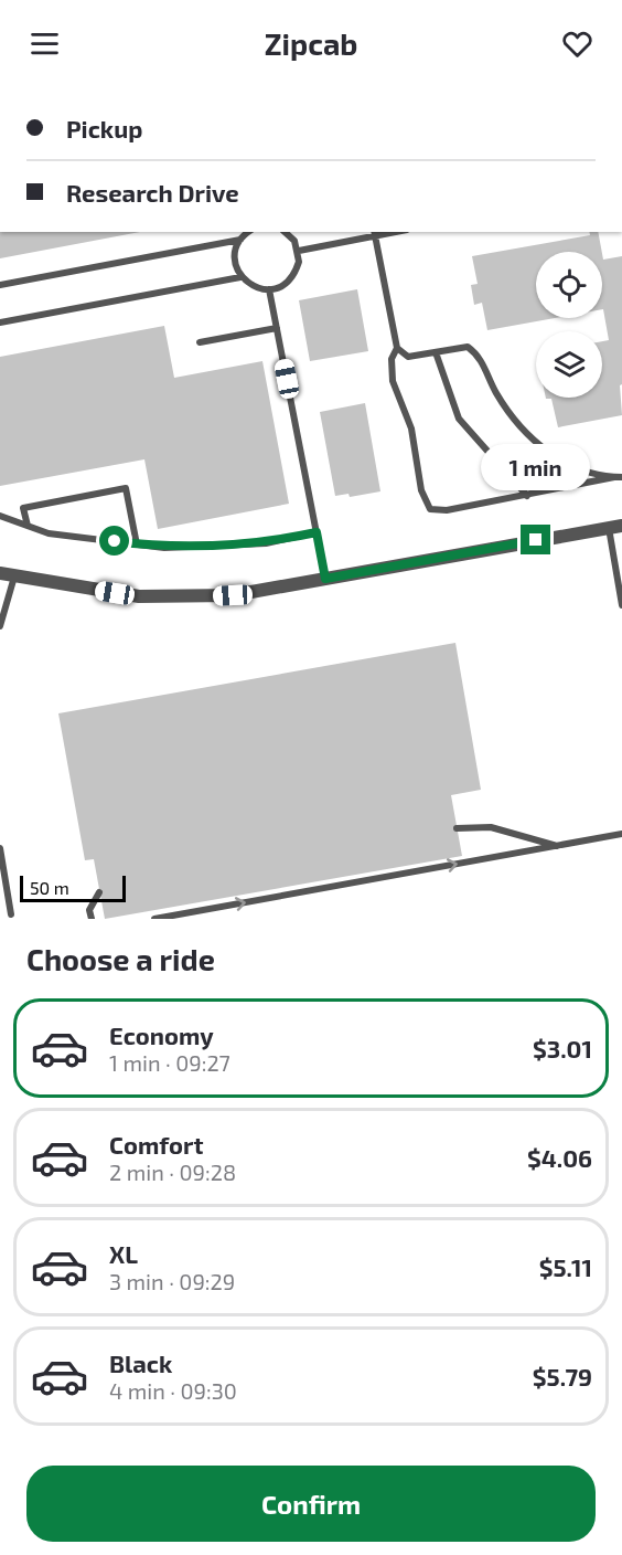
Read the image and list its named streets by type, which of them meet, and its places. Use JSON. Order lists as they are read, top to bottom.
{
  "scale_bar": "50 m",
  "page": {
    "header": "Zipcab",
    "banner": ["Pickup", "Research Drive"],
    "bubble": "1 min",
    "scale": "50 m",
    "heading": "Choose a ride",
    "list": [
      {
        "name": "Economy",
        "note": "1 min · 09:27",
        "value": "$3.01"
      },
      {
        "name": "Comfort",
        "note": "2 min · 09:28",
        "value": "$4.06"
      },
      {
        "name": "XL",
        "note": "3 min · 09:29",
        "value": "$5.11"
      },
      {
        "name": "Black",
        "note": "4 min · 09:30",
        "value": "$5.79"
      }
    ],
    "buttons": "Confirm"
  }
}
